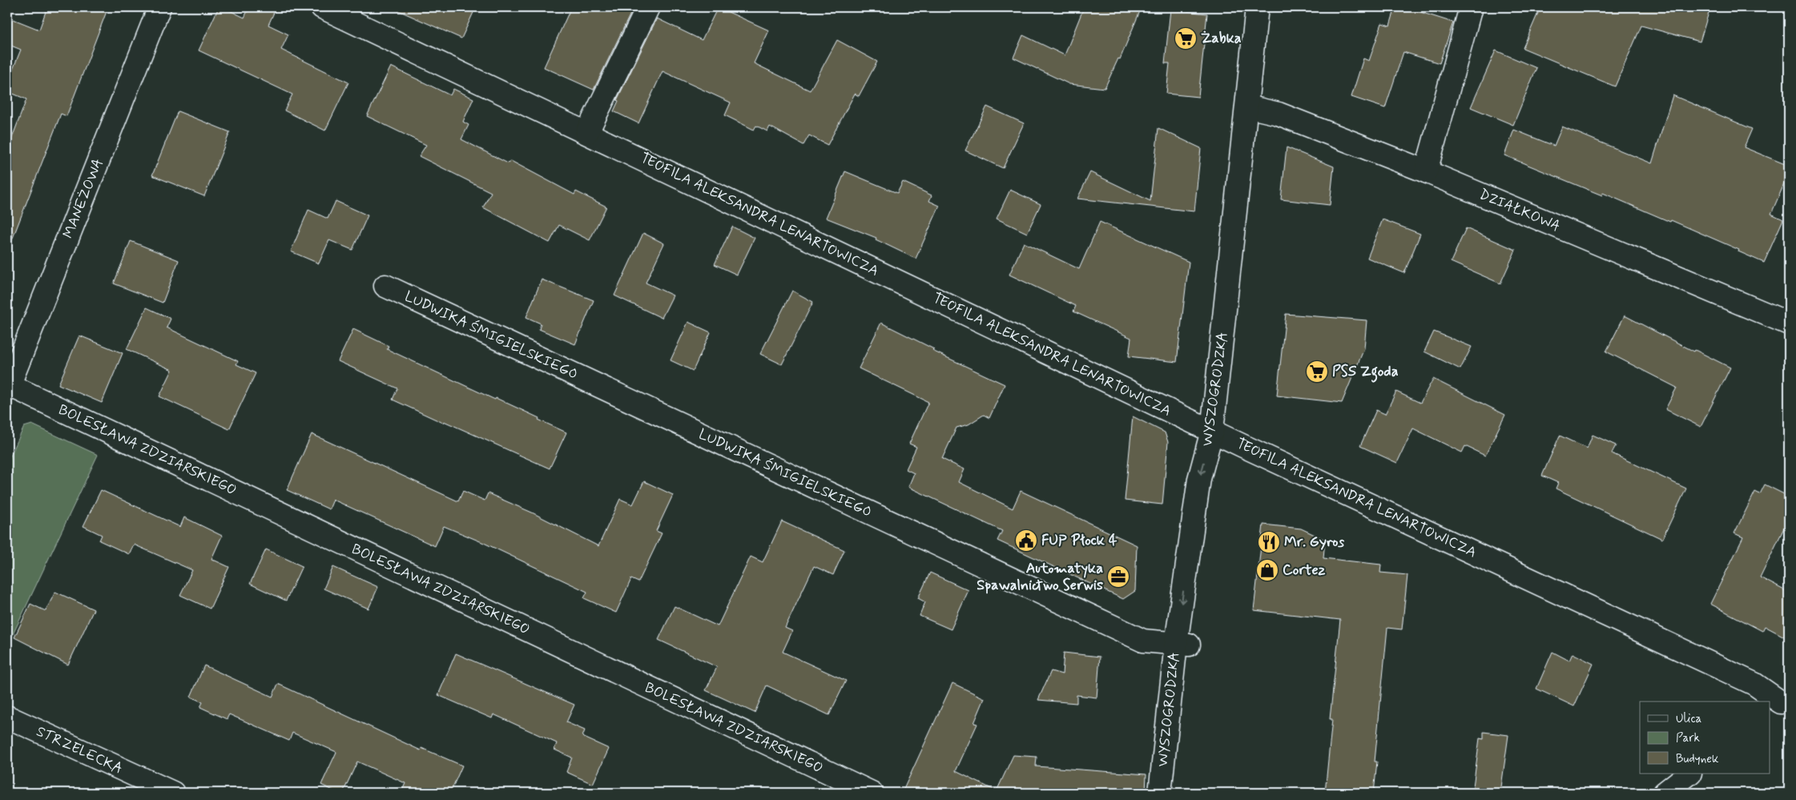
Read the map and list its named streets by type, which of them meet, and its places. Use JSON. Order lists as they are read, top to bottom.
{
  "streets": {
    "street": [
      "MANEŻOWA",
      "DZIAŁKOWA",
      "TEOFILA ALEKSANDRA LENARTOWICZA",
      "LUDWIKA ŚMIGIELSKIEGO",
      "WYSZOGRODZKA",
      "BOLESŁAWA ZDZIARSKIEGO",
      "STRZELECKA"
    ]
  },
  "crossings": [
    ["MANEŻOWA", "BOLESŁAWA ZDZIARSKIEGO"],
    ["DZIAŁKOWA", "WYSZOGRODZKA"],
    ["TEOFILA ALEKSANDRA LENARTOWICZA", "WYSZOGRODZKA"],
    ["LUDWIKA ŚMIGIELSKIEGO", "WYSZOGRODZKA"]
  ],
  "places": {
    "supermarket": ["Żabka", "PSS Zgoda"],
    "public building": ["FUP Płock 4"],
    "restaurant": ["Mr. Gyros"],
    "shop": ["Cortez"],
    "office": ["Automatyka Spawalnictwo Serwis"]
  },
  "legend": ["Ulica", "Park", "Budynek"]
}
